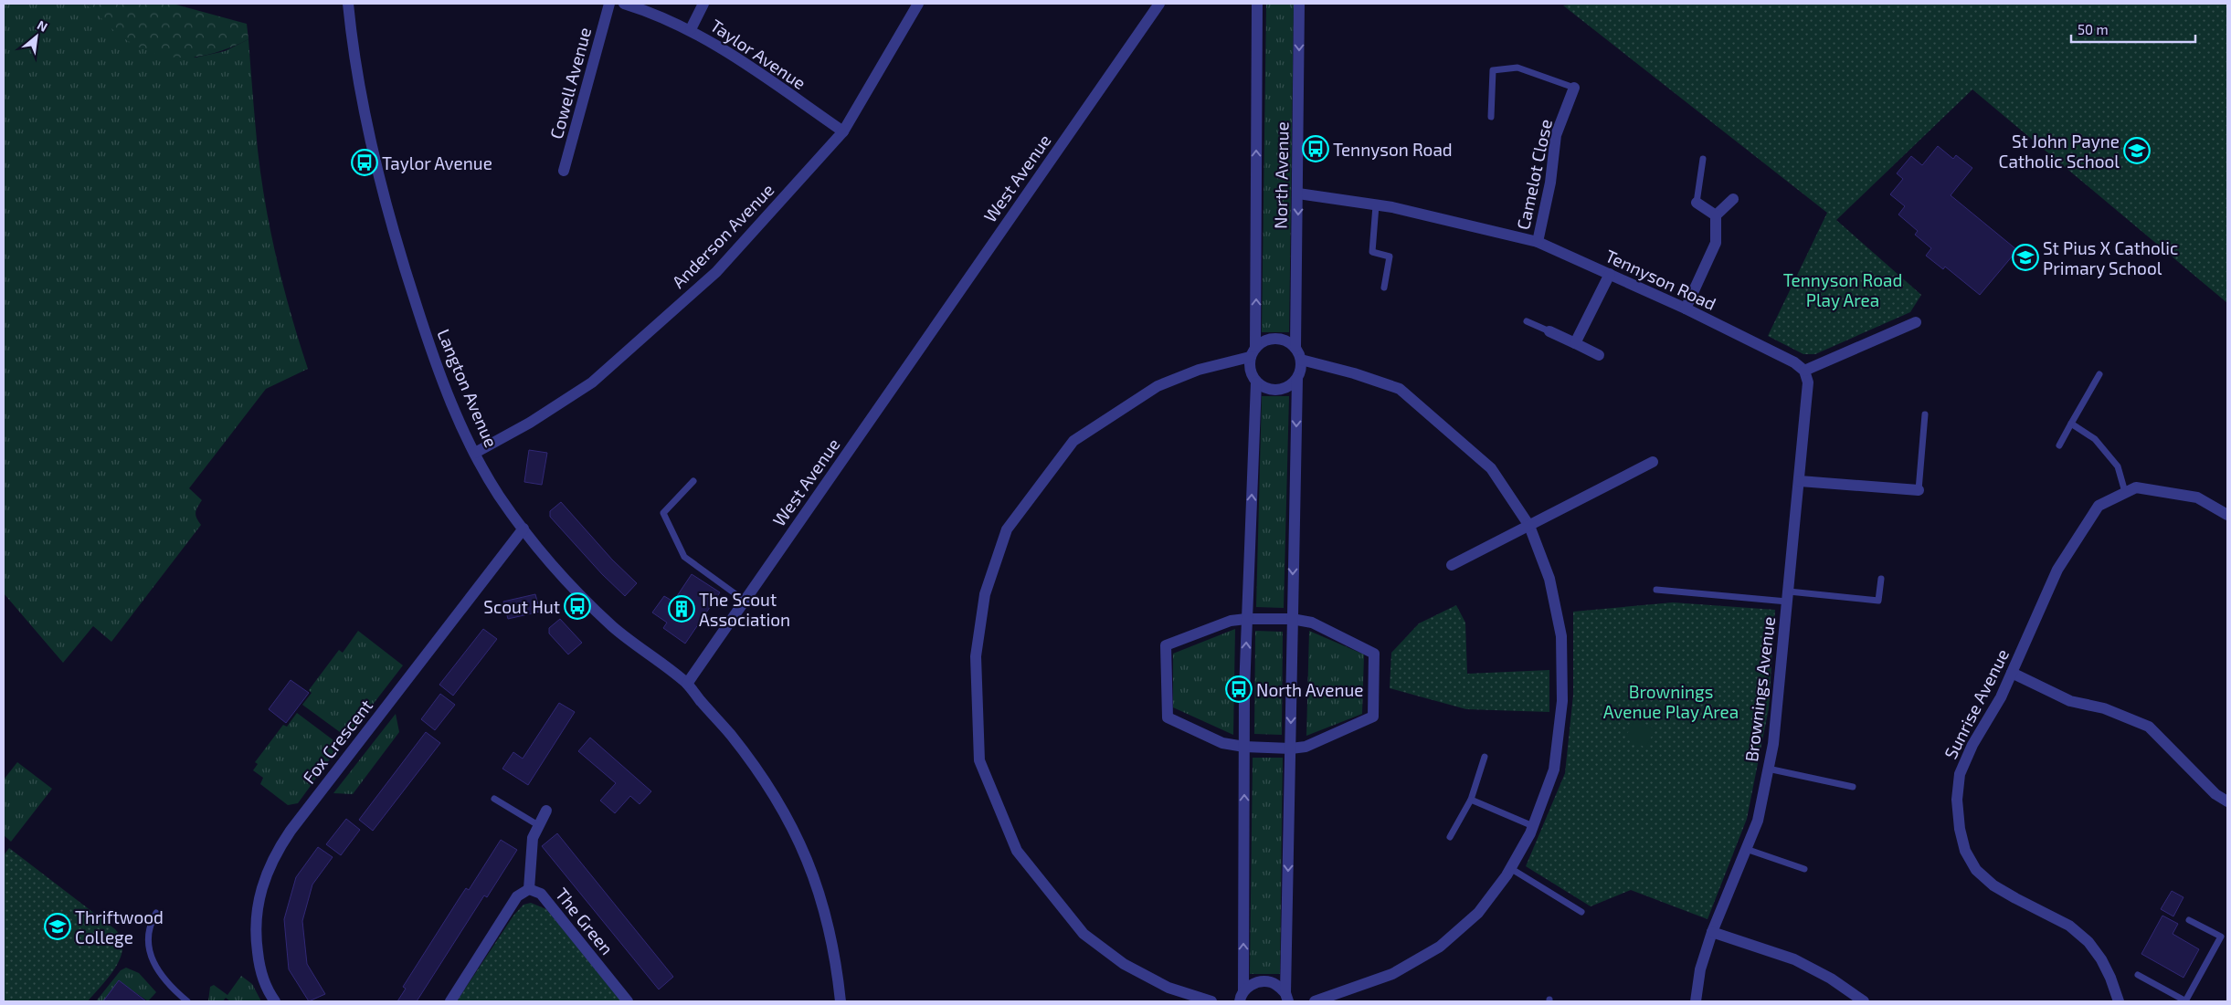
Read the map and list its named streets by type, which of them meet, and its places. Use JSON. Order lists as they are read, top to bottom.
{
  "streets": {
    "street": [
      "Taylor Avenue",
      "Cowell Avenue",
      "Camelot Close",
      "North Avenue",
      "West Avenue",
      "Anderson Avenue",
      "Tennyson Road",
      "Langton Avenue",
      "Brownings Avenue",
      "Sunrise Avenue",
      "Fox Crescent",
      "The Green"
    ]
  },
  "crossings": [
    ["Taylor Avenue", "Anderson Avenue"],
    ["Camelot Close", "Tennyson Road"],
    ["North Avenue", "Tennyson Road"],
    ["West Avenue", "Langton Avenue"],
    ["Anderson Avenue", "Langton Avenue"],
    ["Tennyson Road", "Brownings Avenue"],
    ["Langton Avenue", "Fox Crescent"]
  ],
  "parks": ["Tennyson Road Play Area", "Brownings Avenue Play Area"],
  "places": {
    "bus stop": [
      "Tennyson Road",
      "Taylor Avenue",
      "Scout Hut",
      "North Avenue"
    ],
    "school or university": ["St John Payne Catholic School", "St Pius X Catholic Primary School", "Thriftwood College"],
    "building": ["The Scout Association"]
  },
  "scale_bar": "50 m",
  "north": "top right"
}
